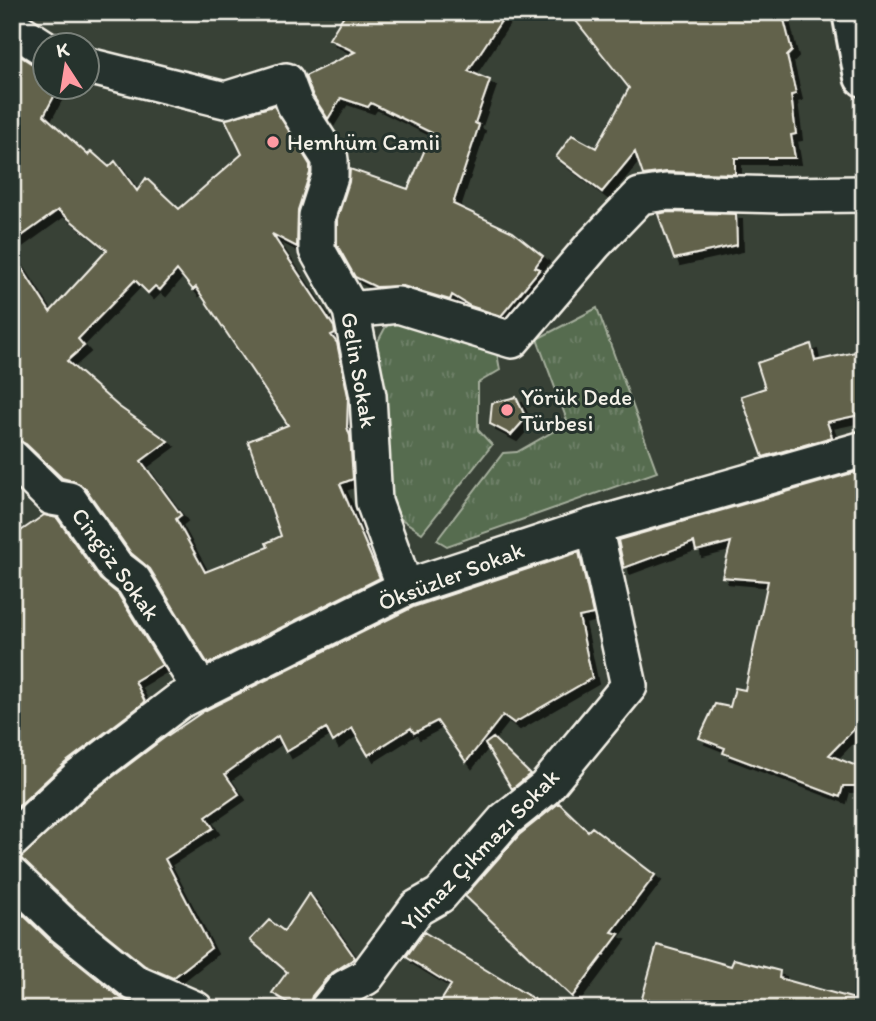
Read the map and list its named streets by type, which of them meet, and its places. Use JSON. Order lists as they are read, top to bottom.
{
  "streets": {
    "street": [
      "Gelin Sokak",
      "Cingöz Sokak",
      "Öksüzler Sokak",
      "Yılmaz Çıkmazı Sokak"
    ]
  },
  "crossings": [
    ["Gelin Sokak", "Öksüzler Sokak"],
    ["Cingöz Sokak", "Öksüzler Sokak"],
    ["Öksüzler Sokak", "Yılmaz Çıkmazı Sokak"]
  ],
  "places": ["Hemhüm Camii", "Yörük Dede Türbesi"],
  "north": "top"
}
